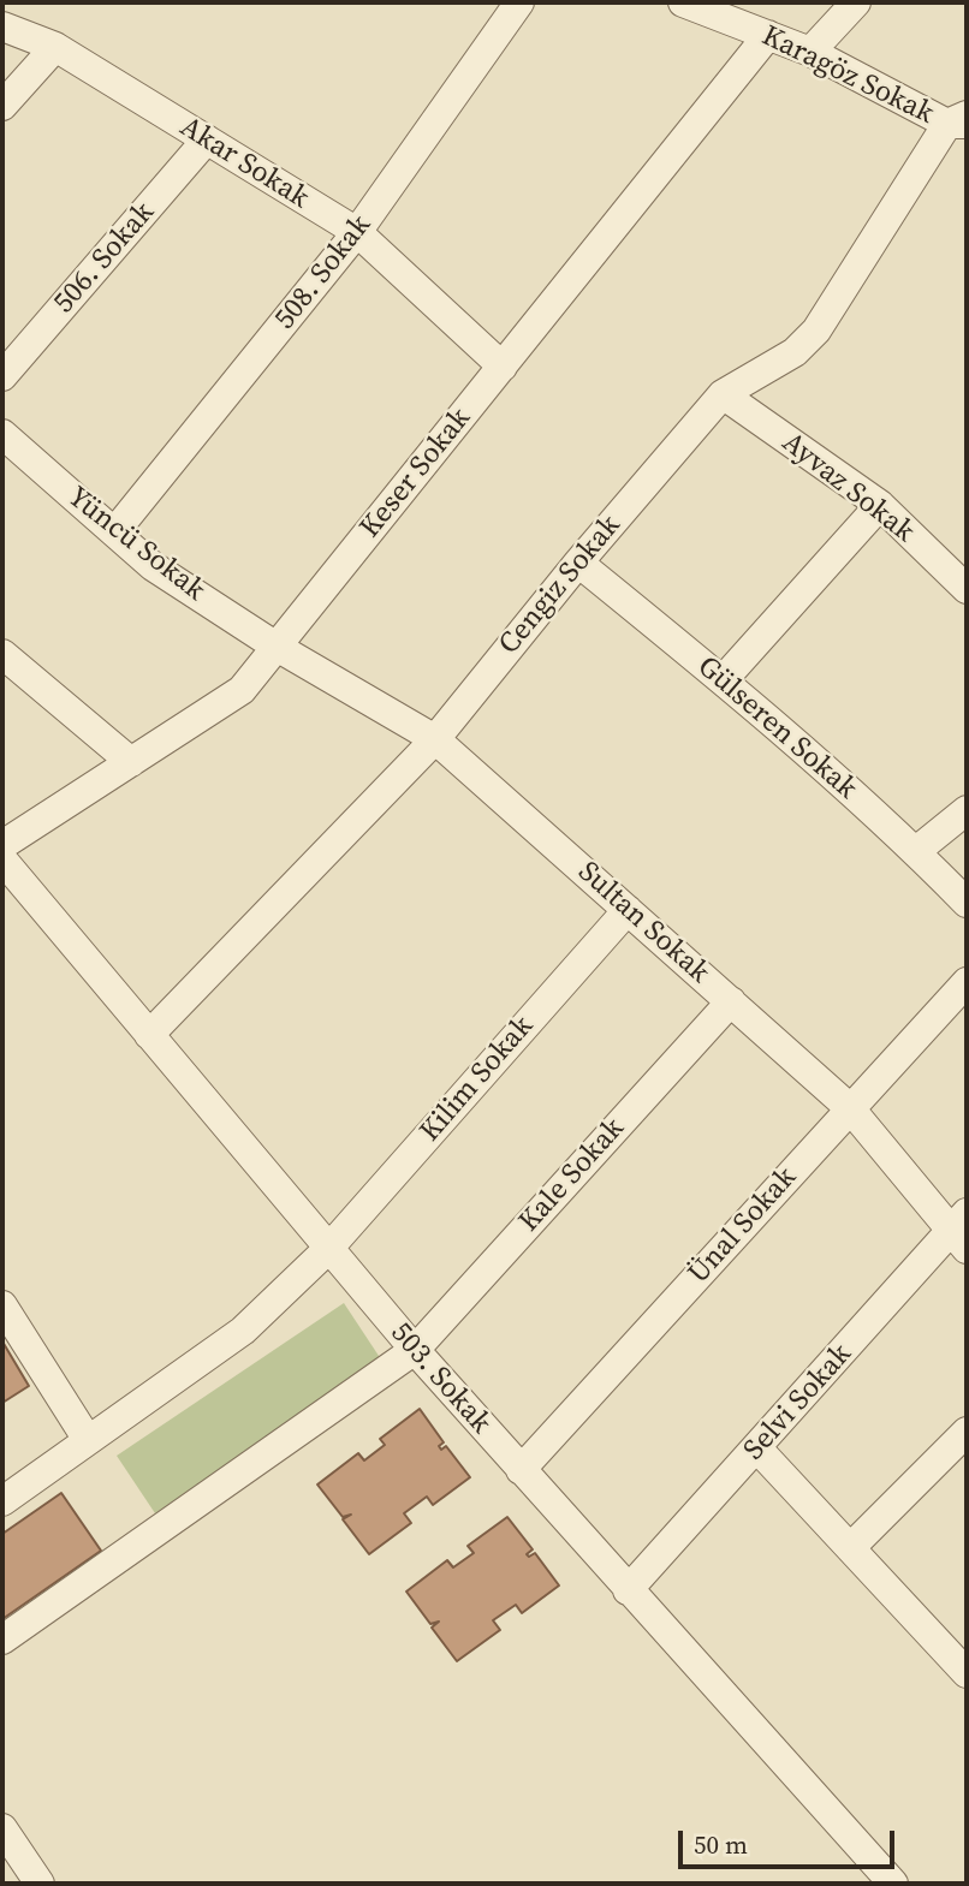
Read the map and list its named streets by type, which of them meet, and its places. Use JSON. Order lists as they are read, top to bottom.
{
  "streets": {
    "street": [
      "Karagöz Sokak",
      "Akar Sokak",
      "506. Sokak",
      "508. Sokak",
      "Keser Sokak",
      "Ayvaz Sokak",
      "Yüncü Sokak",
      "Cengiz Sokak",
      "Gülseren Sokak",
      "Sultan Sokak",
      "Kilim Sokak",
      "Kale Sokak",
      "Ünal Sokak",
      "503. Sokak",
      "Selvi Sokak"
    ]
  },
  "crossings": [
    ["Karagöz Sokak", "Keser Sokak"],
    ["Karagöz Sokak", "Cengiz Sokak"],
    ["Akar Sokak", "506. Sokak"],
    ["Akar Sokak", "508. Sokak"],
    ["Akar Sokak", "Keser Sokak"],
    ["508. Sokak", "Yüncü Sokak"],
    ["Keser Sokak", "Yüncü Sokak"],
    ["Keser Sokak", "Sultan Sokak"],
    ["Ayvaz Sokak", "Cengiz Sokak"],
    ["Yüncü Sokak", "Sultan Sokak"],
    ["Cengiz Sokak", "Gülseren Sokak"],
    ["Cengiz Sokak", "Sultan Sokak"],
    ["Cengiz Sokak", "503. Sokak"],
    ["Sultan Sokak", "Kilim Sokak"],
    ["Sultan Sokak", "Kale Sokak"],
    ["Sultan Sokak", "Ünal Sokak"],
    ["Sultan Sokak", "Selvi Sokak"],
    ["Kilim Sokak", "503. Sokak"],
    ["Kale Sokak", "503. Sokak"],
    ["Ünal Sokak", "503. Sokak"],
    ["503. Sokak", "Selvi Sokak"]
  ],
  "scale_bar": "50 m"
}
